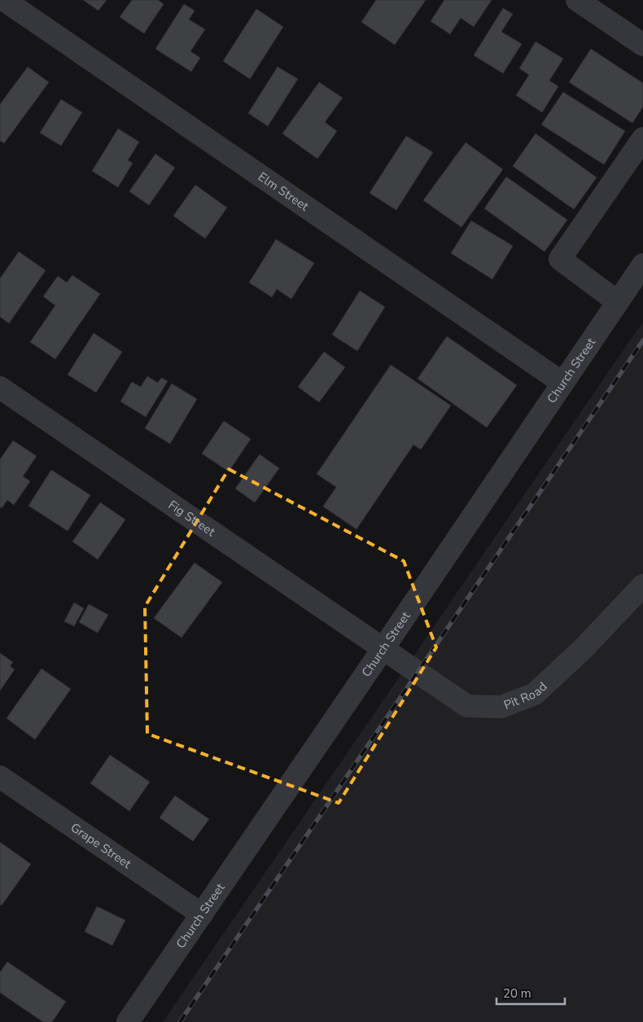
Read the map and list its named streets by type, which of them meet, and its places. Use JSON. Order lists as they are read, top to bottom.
{
  "streets": {
    "street": [
      "Elm Street",
      "Church Street",
      "Fig Street",
      "Pit Road",
      "Grape Street"
    ]
  },
  "crossings": [
    ["Elm Street", "Church Street"],
    ["Church Street", "Fig Street"],
    ["Church Street", "Pit Road"],
    ["Church Street", "Grape Street"],
    ["Fig Street", "Pit Road"]
  ],
  "scale_bar": "20 m"
}
